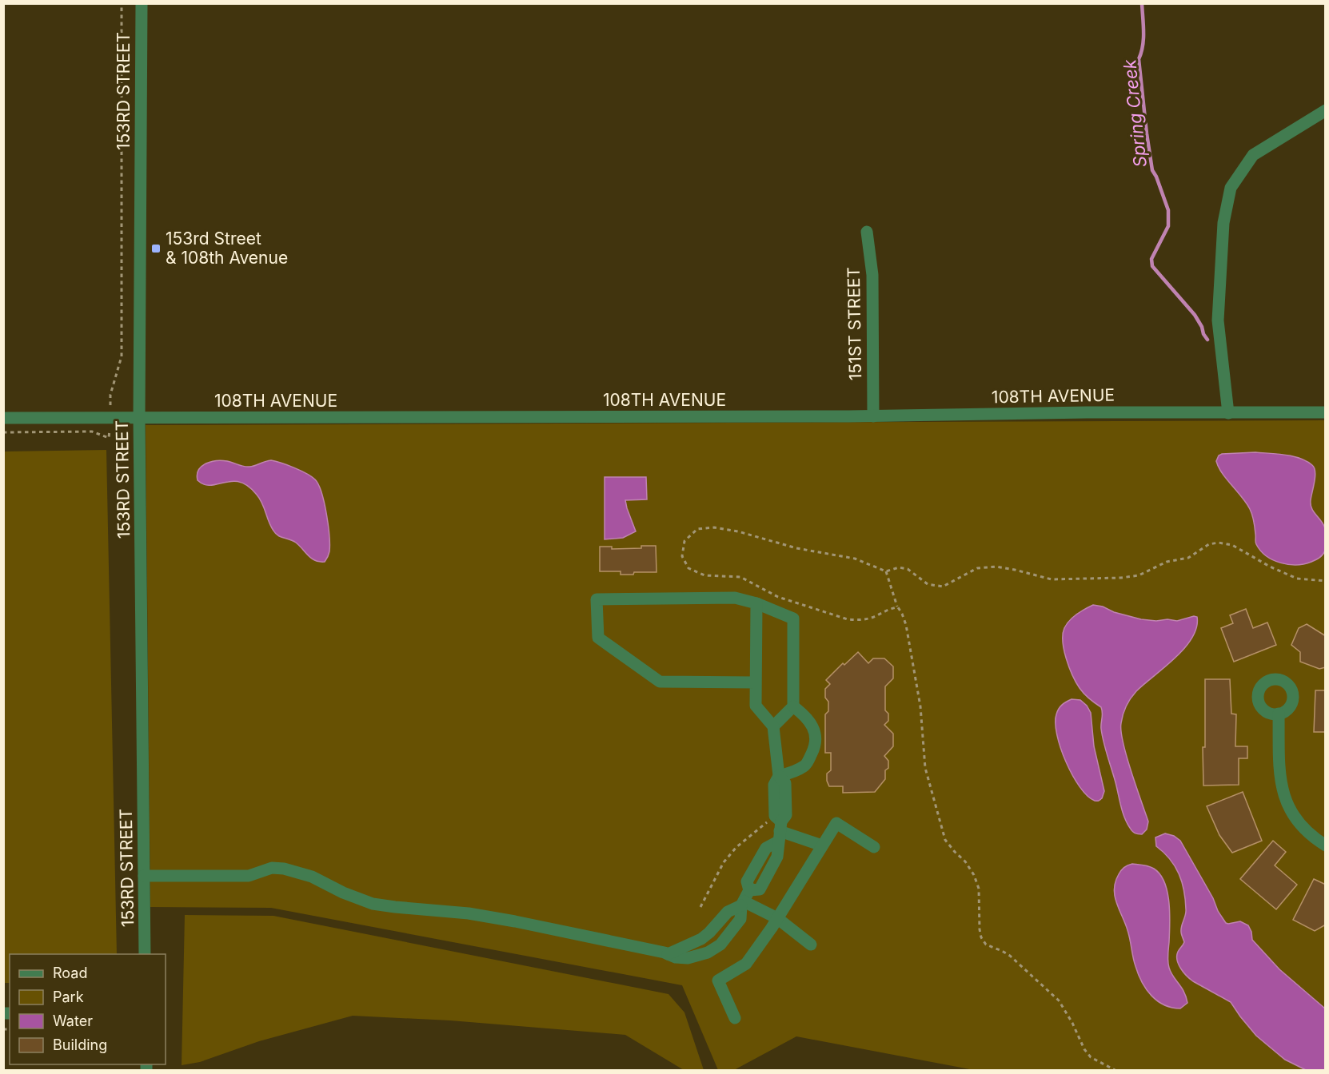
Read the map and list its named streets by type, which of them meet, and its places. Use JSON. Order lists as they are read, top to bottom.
{
  "streets": {
    "street": ["153RD STREET", "151ST STREET", "108TH AVENUE"]
  },
  "crossings": [
    ["153RD STREET", "108TH AVENUE"],
    ["151ST STREET", "108TH AVENUE"]
  ],
  "water": ["Spring Creek"],
  "places": {
    "transit": ["153rd Street & 108th Avenue"]
  },
  "legend": [
    "Road",
    "Park",
    "Water",
    "Building"
  ]
}
